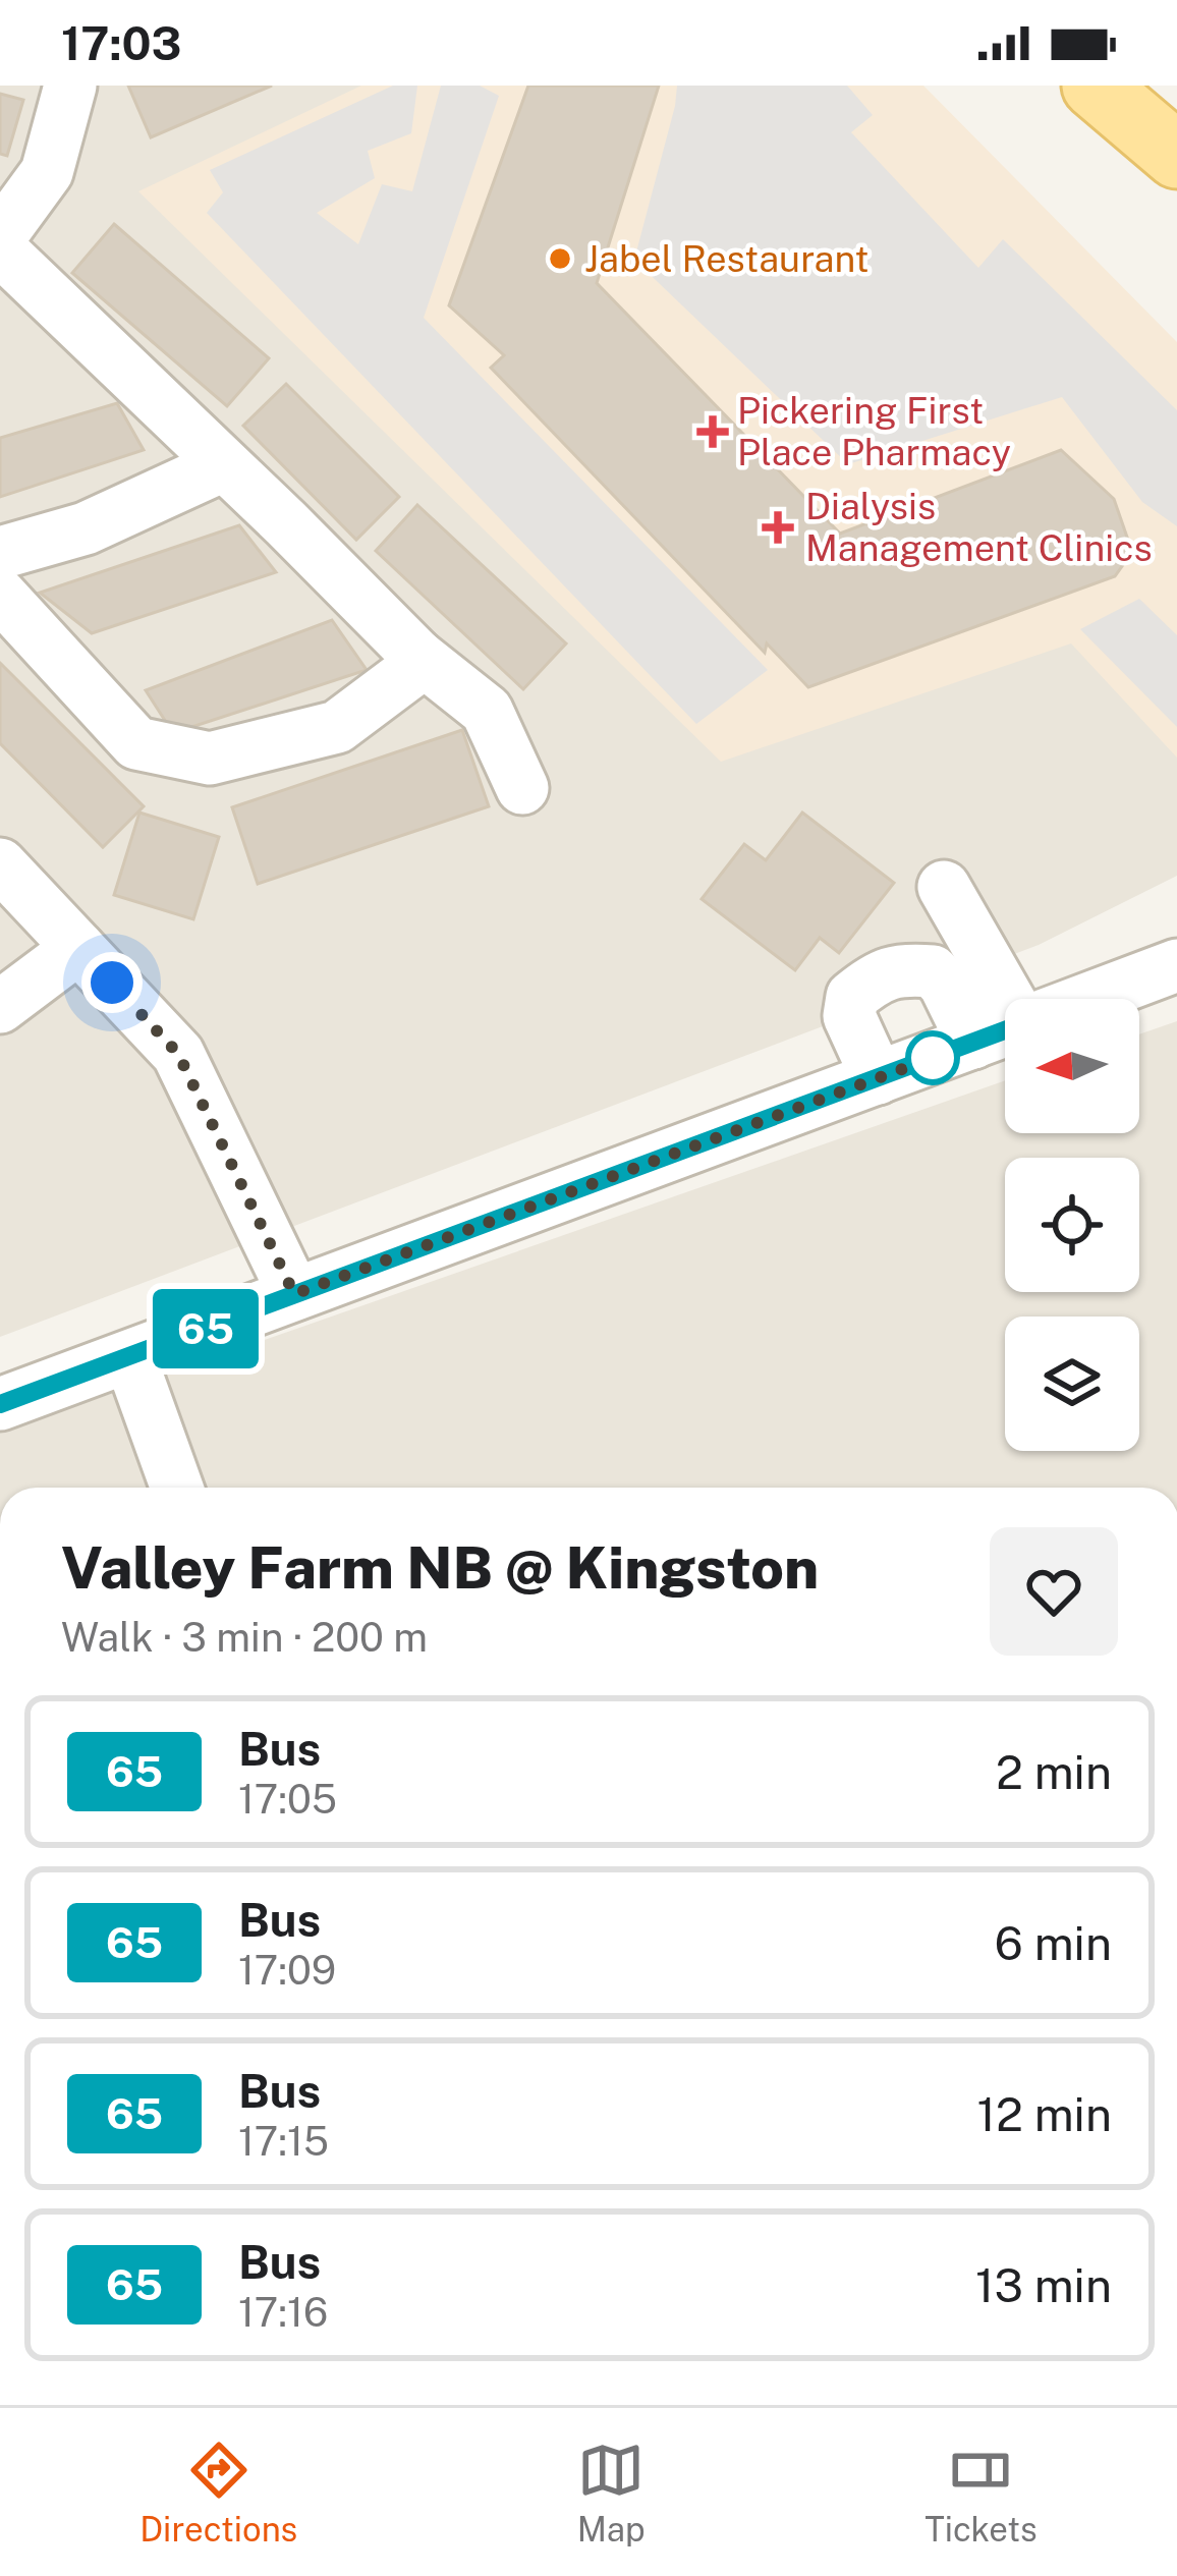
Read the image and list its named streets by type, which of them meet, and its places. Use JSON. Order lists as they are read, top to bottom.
{
  "places": {
    "other": ["Jabel Restaurant"],
    "health": ["Pickering First Place Pharmacy", "Dialysis Management Clinics"]
  },
  "lines": ["bus line 65"],
  "north": "left",
  "page": {
    "status": "17:03",
    "on_map": "65",
    "heading": ["Valley Farm NB @ Kingston", "Walk · 3 min · 200 m"],
    "list": [
      {
        "mark": "65",
        "name": "Bus",
        "note": "17:05",
        "value": "2 min"
      },
      {
        "mark": "65",
        "name": "Bus",
        "note": "17:09",
        "value": "6 min"
      },
      {
        "mark": "65",
        "name": "Bus",
        "note": "17:15",
        "value": "12 min"
      },
      {
        "mark": "65",
        "name": "Bus",
        "note": "17:16",
        "value": "13 min"
      }
    ],
    "tabs": ["Directions", "Map", "Tickets"]
  }
}
